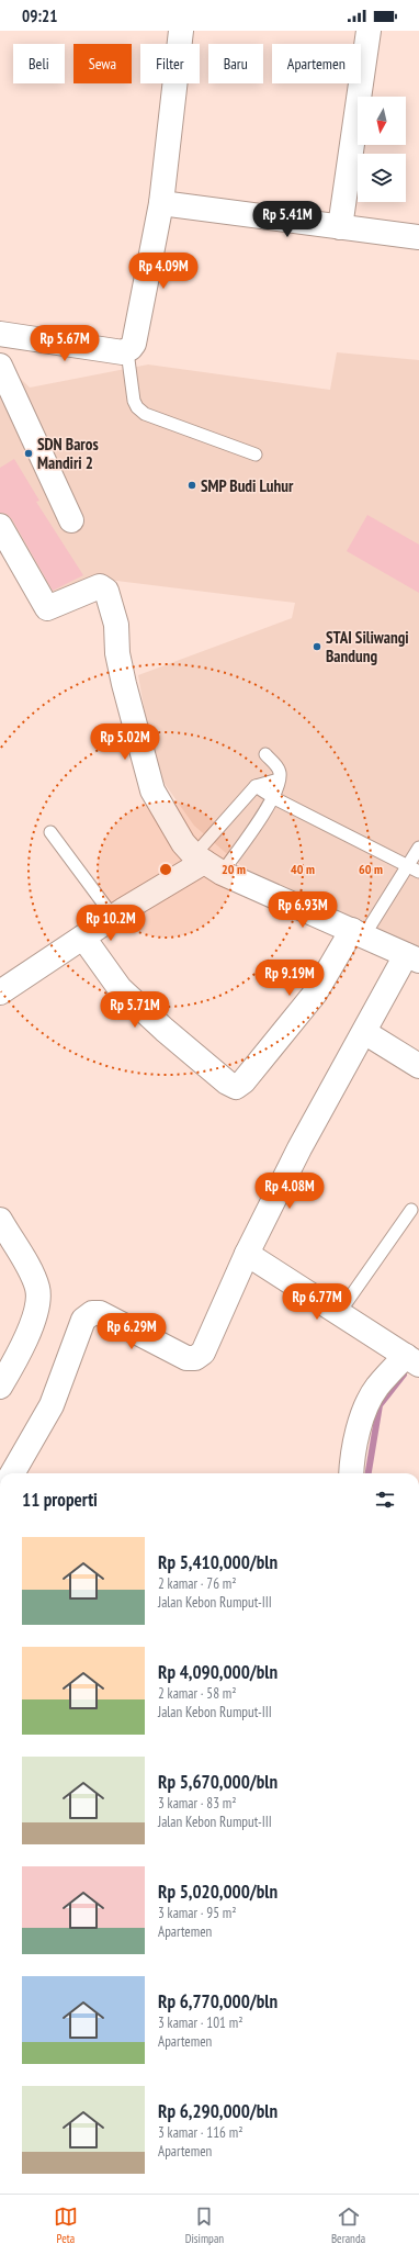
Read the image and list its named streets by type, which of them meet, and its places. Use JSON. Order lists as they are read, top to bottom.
{
  "places": ["SDN Baros Mandiri 2", "SMP Budi Luhur", "STAI Siliwangi Bandung"],
  "north": "bottom",
  "page": {
    "status": "09:21",
    "chip": [
      "Beli",
      "Sewa",
      "Filter",
      "Baru",
      "Apartemen"
    ],
    "price": [
      "Rp 5.41M",
      "Rp 4.09M",
      "Rp 5.67M",
      "Rp 5.02M",
      "Rp 6.93M",
      "Rp 10.2M",
      "Rp 9.19M",
      "Rp 5.71M",
      "Rp 4.08M",
      "Rp 6.77M",
      "Rp 6.29M"
    ],
    "heading": "11 properti",
    "list": [
      {
        "name": "Rp 5,410,000/bln",
        "note": "2 kamar · 76 m² · Jalan Kebon Rumput-III"
      },
      {
        "name": "Rp 4,090,000/bln",
        "note": "2 kamar · 58 m² · Jalan Kebon Rumput-III"
      },
      {
        "name": "Rp 5,670,000/bln",
        "note": "3 kamar · 83 m² · Jalan Kebon Rumput-III"
      },
      {
        "name": "Rp 5,020,000/bln",
        "note": "3 kamar · 95 m² · Apartemen"
      },
      {
        "name": "Rp 6,770,000/bln",
        "note": "3 kamar · 101 m² · Apartemen"
      },
      {
        "name": "Rp 6,290,000/bln",
        "note": "3 kamar · 116 m² · Apartemen"
      }
    ],
    "tabs": ["Peta", "Disimpan", "Beranda"]
  },
  "rings": ["20 m", "40 m", "60 m"]
}
